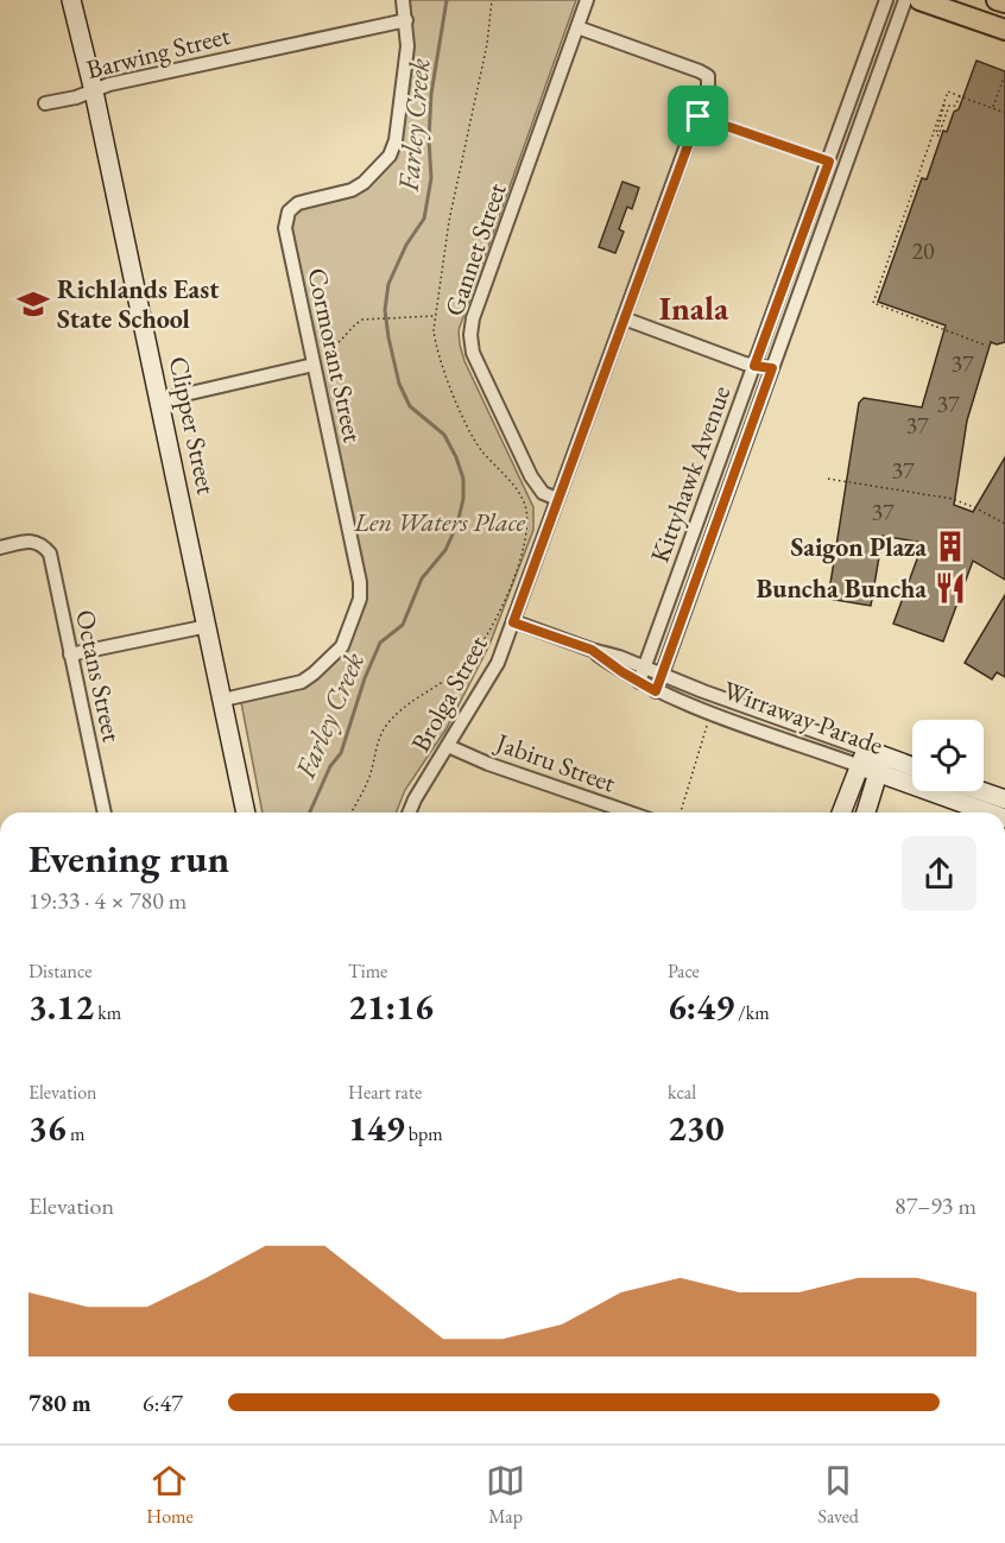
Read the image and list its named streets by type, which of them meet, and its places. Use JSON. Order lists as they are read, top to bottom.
{
  "streets": {
    "street": [
      "Barwing Street",
      "Gannet Street",
      "Cormorant Street",
      "Clipper Street",
      "Kittyhawk Avenue",
      "Octans Street",
      "Brolga Street",
      "Wirraway Parade",
      "Jabiru Street"
    ]
  },
  "crossings": [
    ["Barwing Street", "Cormorant Street"],
    ["Barwing Street", "Clipper Street"],
    ["Gannet Street", "Brolga Street"],
    ["Cormorant Street", "Clipper Street"],
    ["Kittyhawk Avenue", "Wirraway Parade"],
    ["Brolga Street", "Wirraway Parade"],
    ["Brolga Street", "Jabiru Street"]
  ],
  "districts": ["Inala"],
  "water": ["Farley Creek"],
  "parks": ["Len Waters Place"],
  "places": {
    "school or university": ["Richlands East State School"],
    "building": ["Saigon Plaza"],
    "restaurant": ["Buncha Buncha"]
  },
  "house_numbers": [
    "20",
    "37",
    "37",
    "37",
    "37",
    "37"
  ],
  "page": {
    "heading": ["Evening run", "19:33 · 4 × 780 m"],
    "stats": [
      ["Distance", "3.12 km"],
      ["Time", "21:16"],
      ["Pace", "6:49 /km"],
      ["Elevation", "36 m"],
      ["Heart rate", "149 bpm"],
      ["kcal", "230"]
    ],
    "chart": ["Elevation", "87–93 m"],
    "list": [
      {
        "name": "780 m",
        "note": "6:47"
      }
    ],
    "tabs": ["Home", "Map", "Saved"]
  }
}
